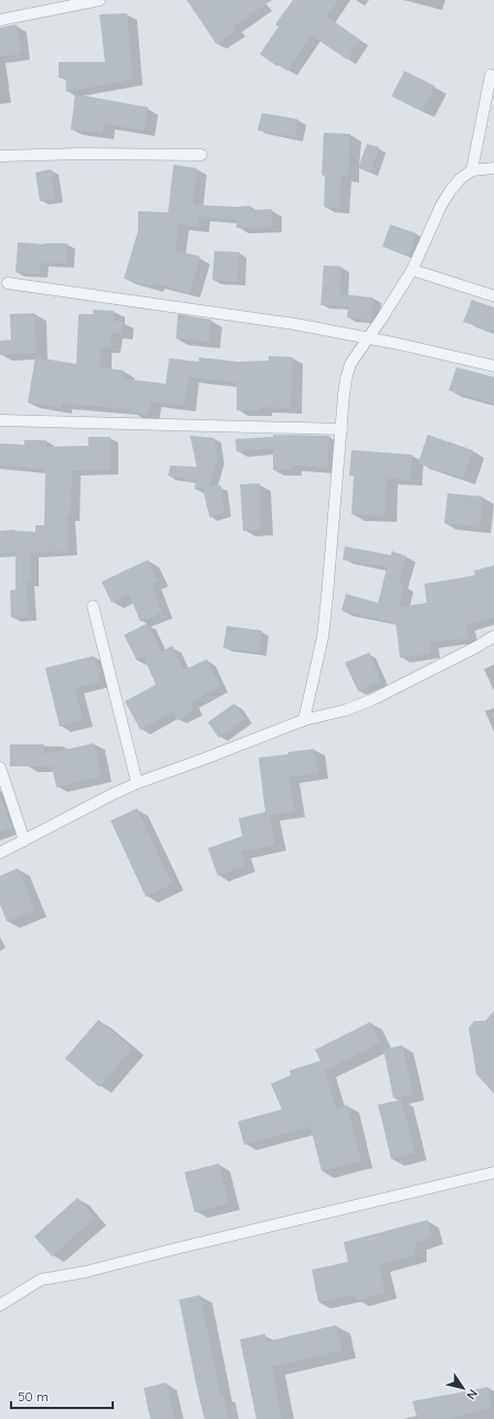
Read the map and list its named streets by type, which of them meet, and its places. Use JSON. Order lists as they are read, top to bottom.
{
  "scale_bar": "50 m",
  "north": "bottom right"
}
